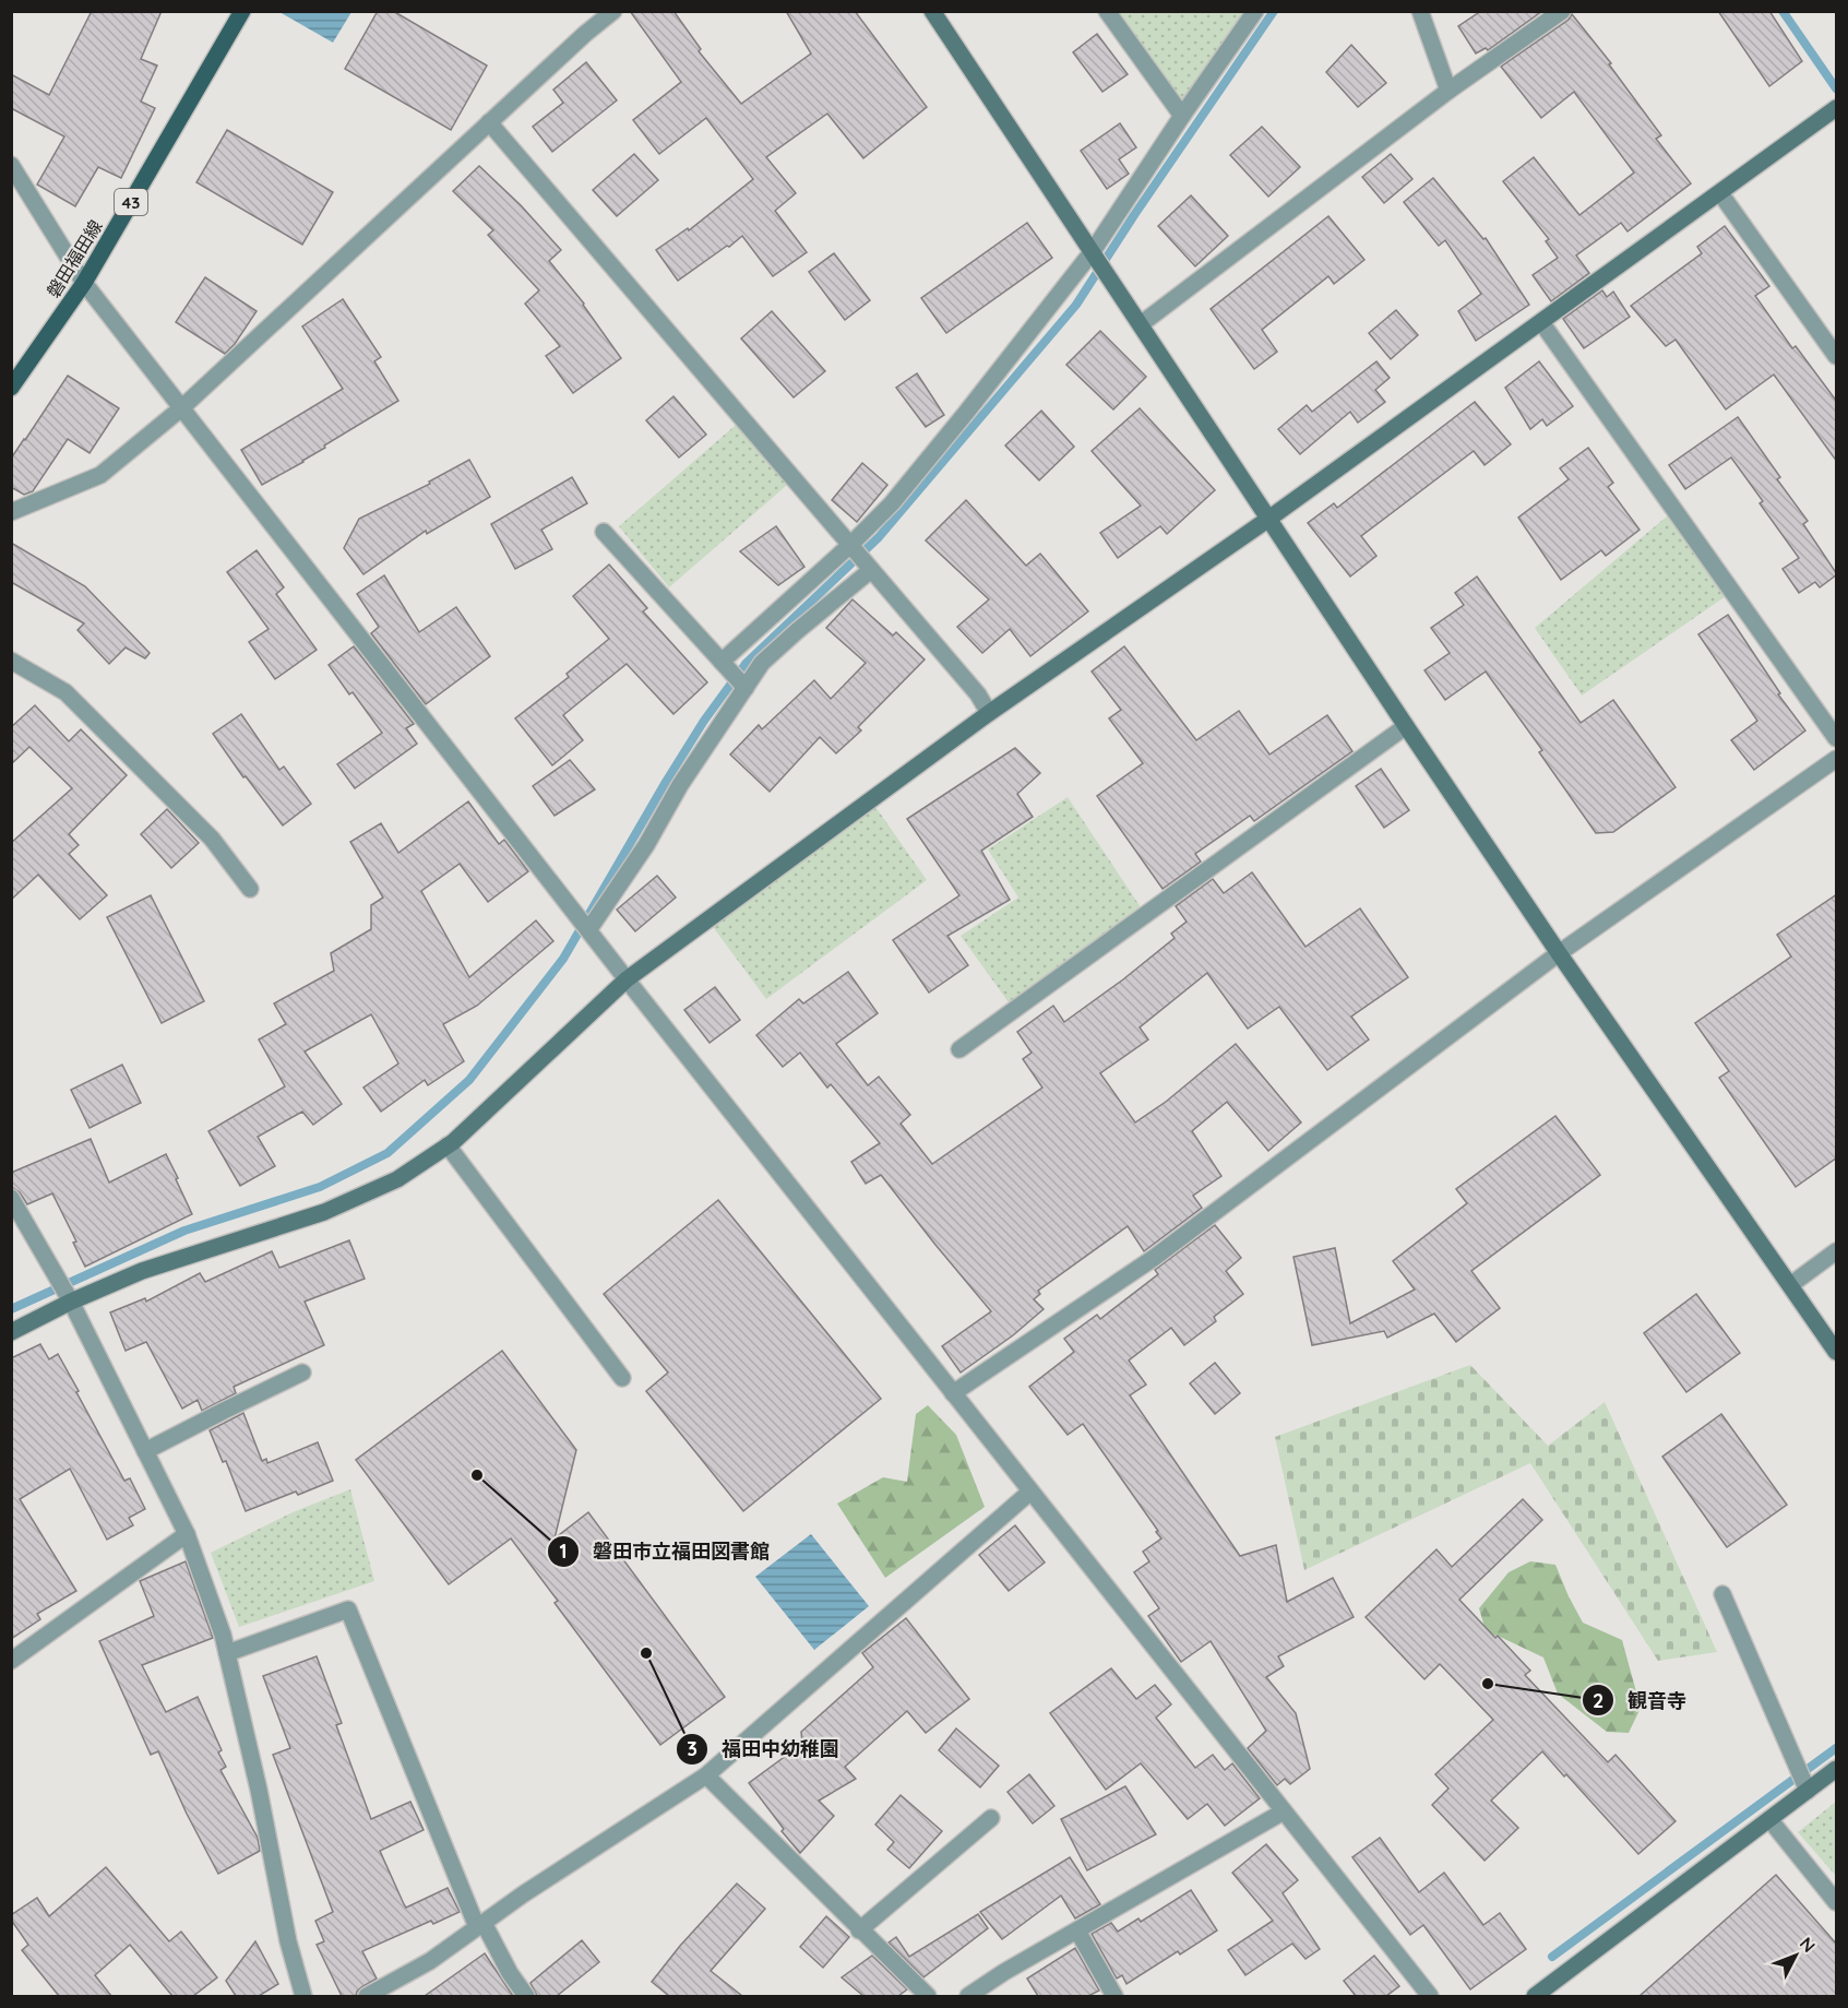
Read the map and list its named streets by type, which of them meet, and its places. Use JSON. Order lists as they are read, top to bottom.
{
  "streets": {
    "main road": ["43", "磐田福田線"]
  },
  "places": ["磐田市立福田図書館", "福田中幼稚園", "観音寺"],
  "north": "top right"
}
